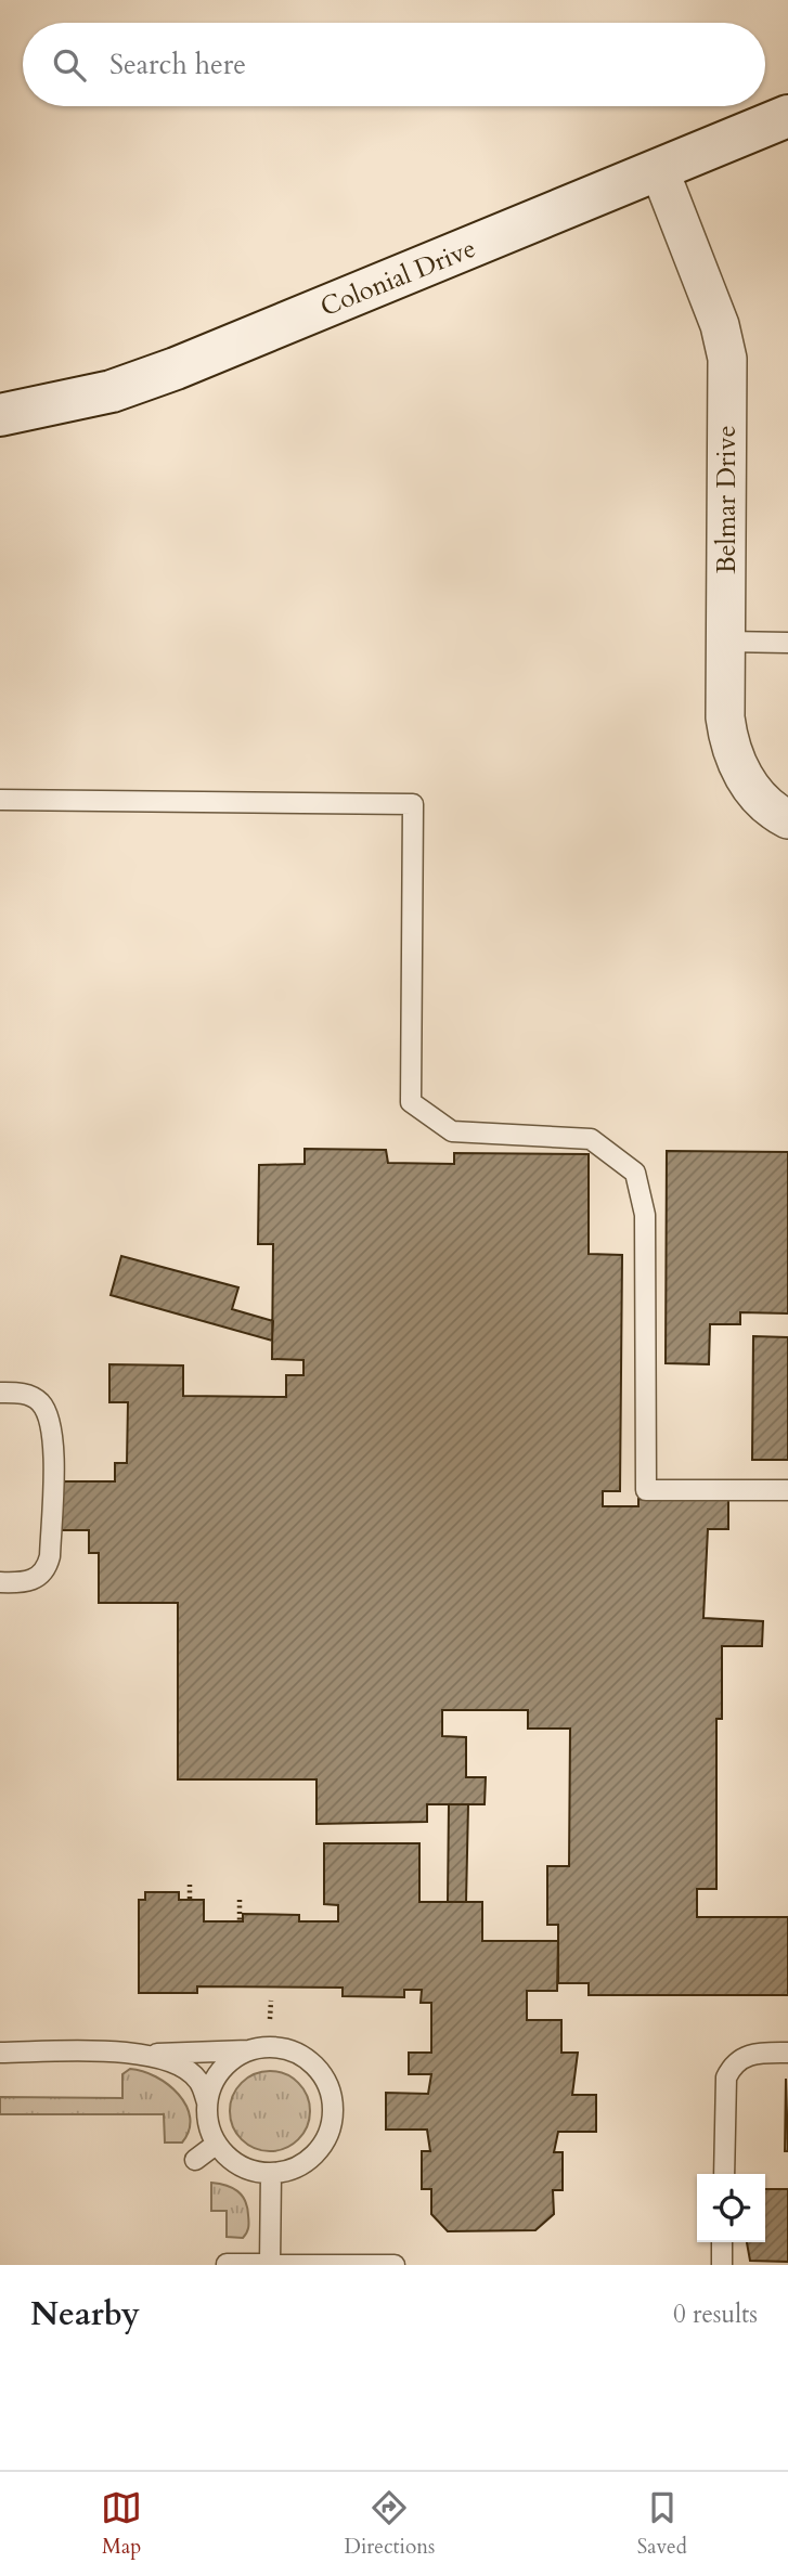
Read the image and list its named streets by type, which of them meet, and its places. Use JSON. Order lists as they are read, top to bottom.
{
  "streets": {
    "street": ["Colonial Drive", "Belmar Drive"]
  },
  "crossings": [
    ["Colonial Drive", "Belmar Drive"]
  ],
  "page": {
    "search": "Search here",
    "heading": ["Nearby", "0 results"],
    "nav": ["Map", "Directions", "Saved"]
  }
}
